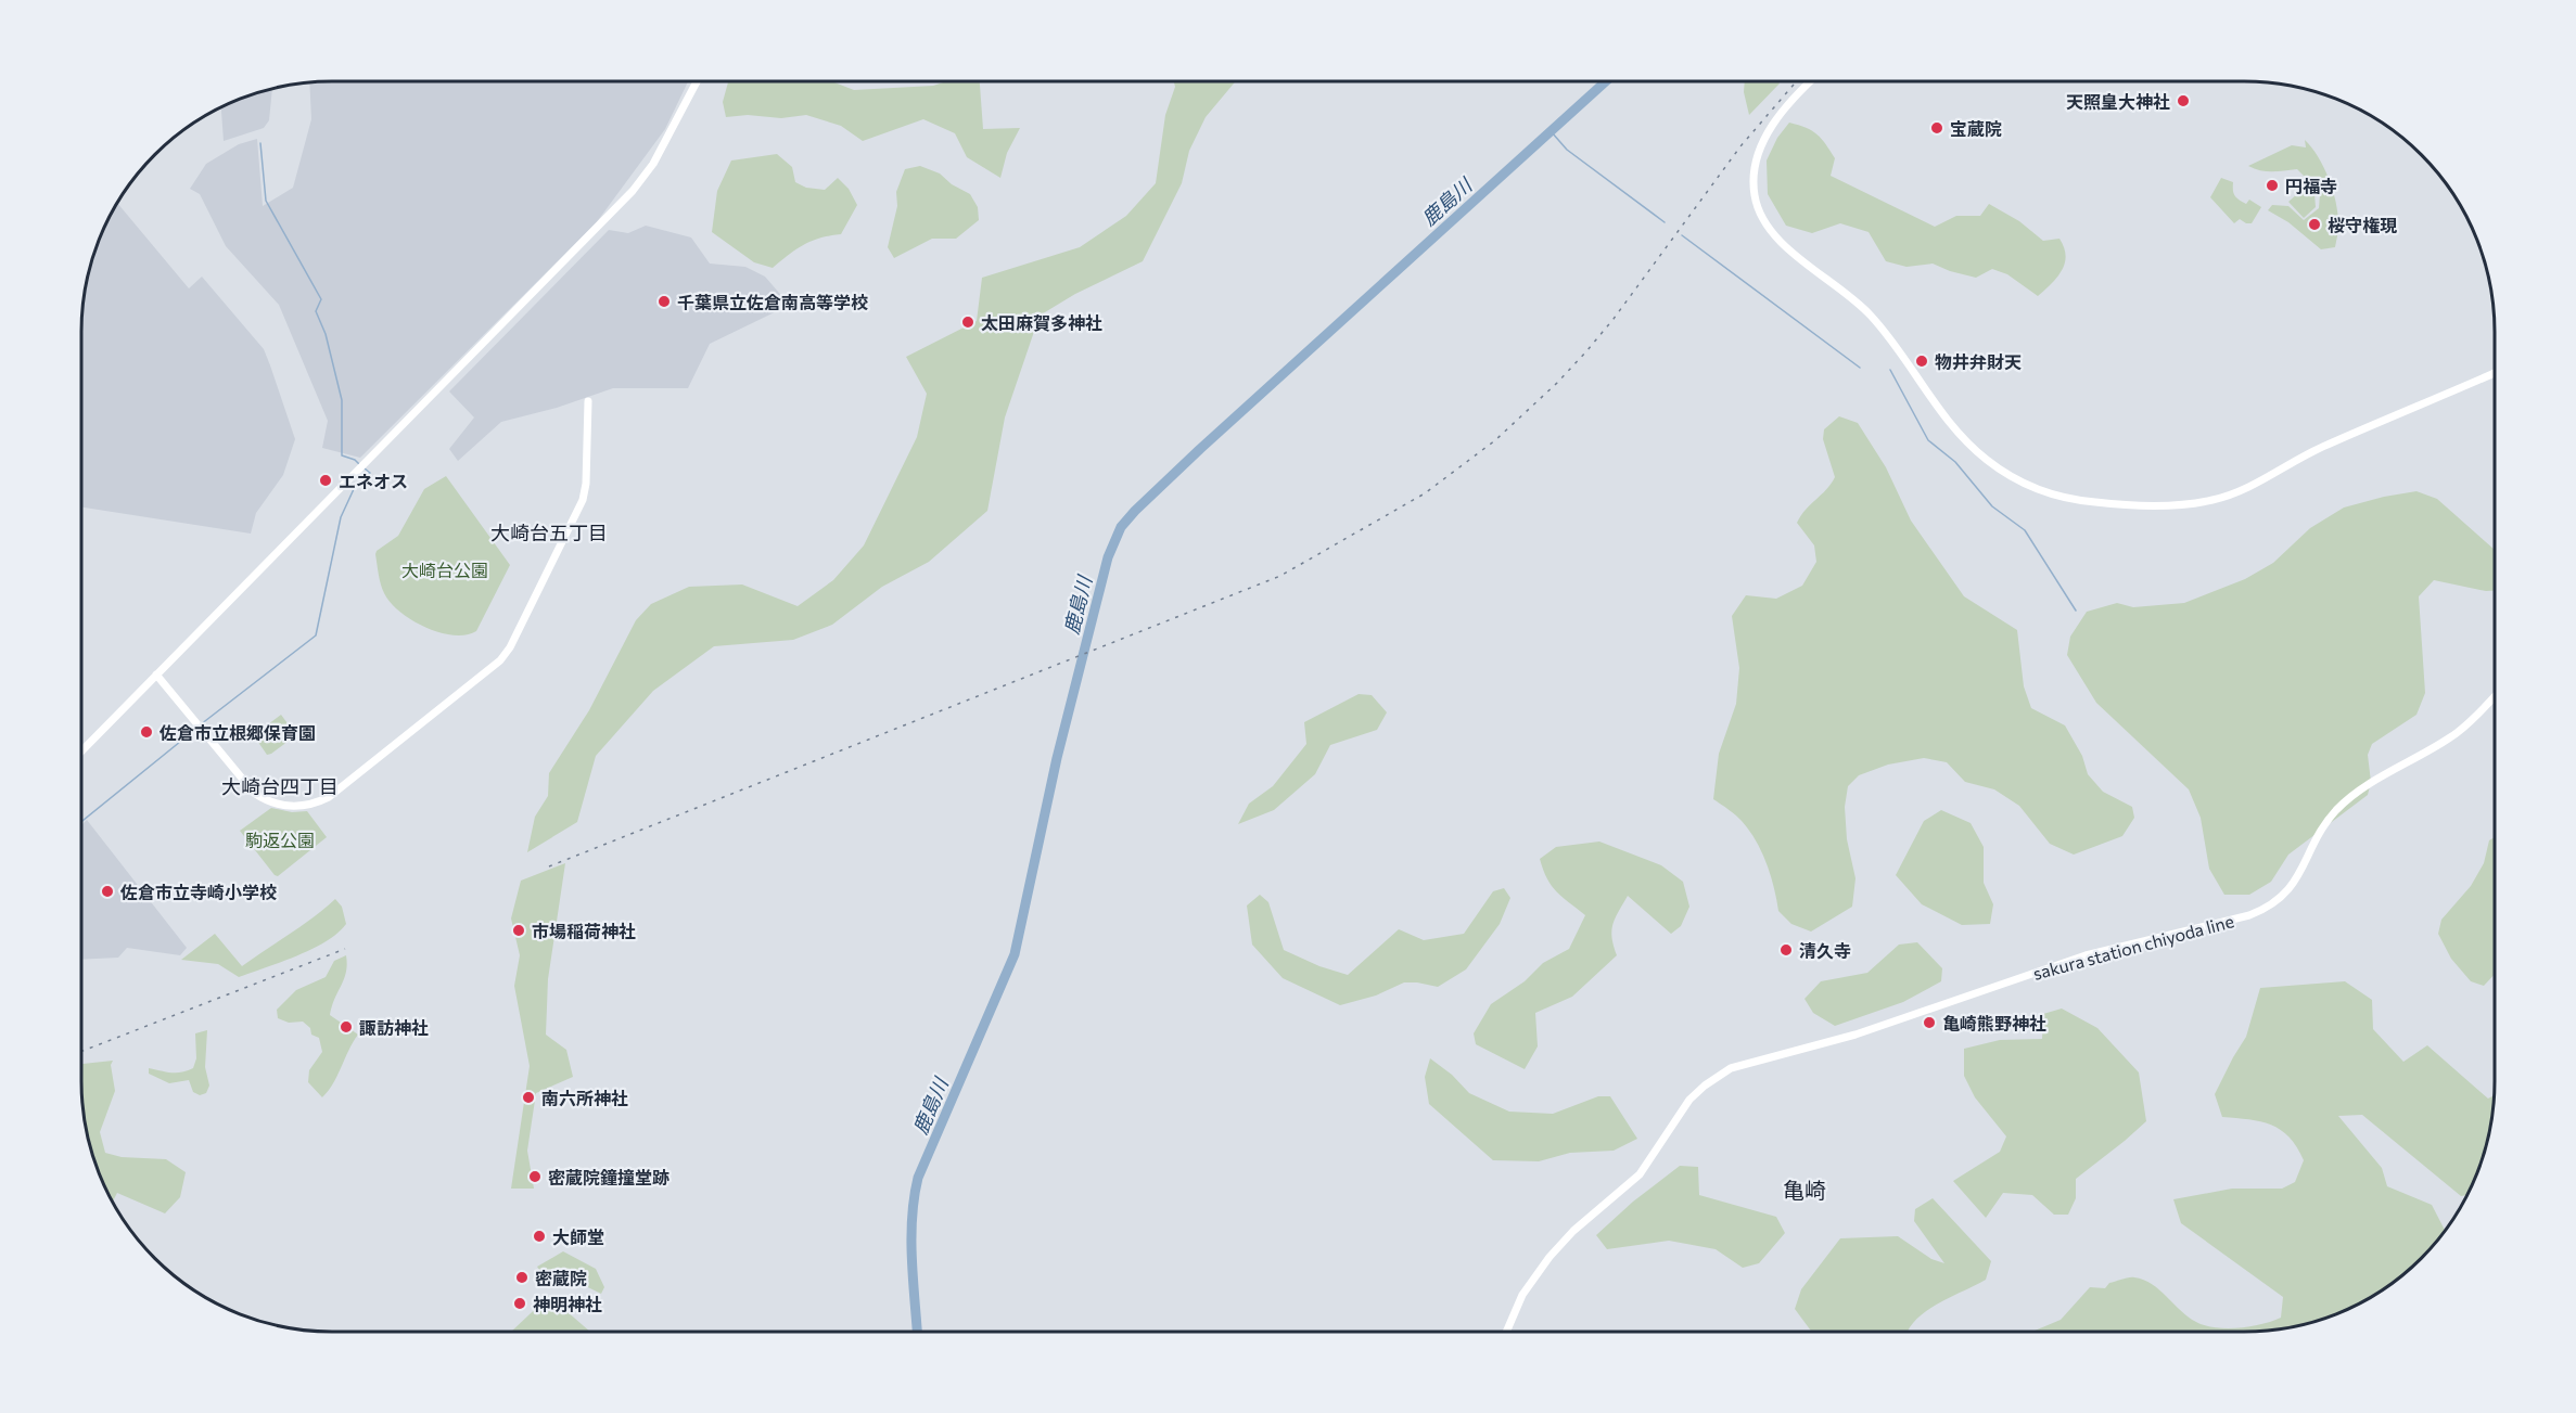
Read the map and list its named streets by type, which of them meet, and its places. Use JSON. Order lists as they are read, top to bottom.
{
  "streets": {
    "street": ["sakura station chiyoda line"]
  },
  "districts": ["大崎台五丁目", "大崎台四丁目", "亀崎"],
  "water": ["鹿島川"],
  "parks": ["大崎台公園", "駒返公園"],
  "places": [
    "天照皇大神社",
    "宝蔵院",
    "円福寺",
    "桜守権現",
    "千葉県立佐倉南高等学校",
    "太田麻賀多神社",
    "物井弁財天",
    "エネオス",
    "佐倉市立根郷保育園",
    "佐倉市立寺崎小学校",
    "市場稲荷神社",
    "清久寺",
    "亀崎熊野神社",
    "諏訪神社",
    "南六所神社",
    "密蔵院鐘撞堂跡",
    "大師堂",
    "密蔵院",
    "神明神社"
  ]
}
